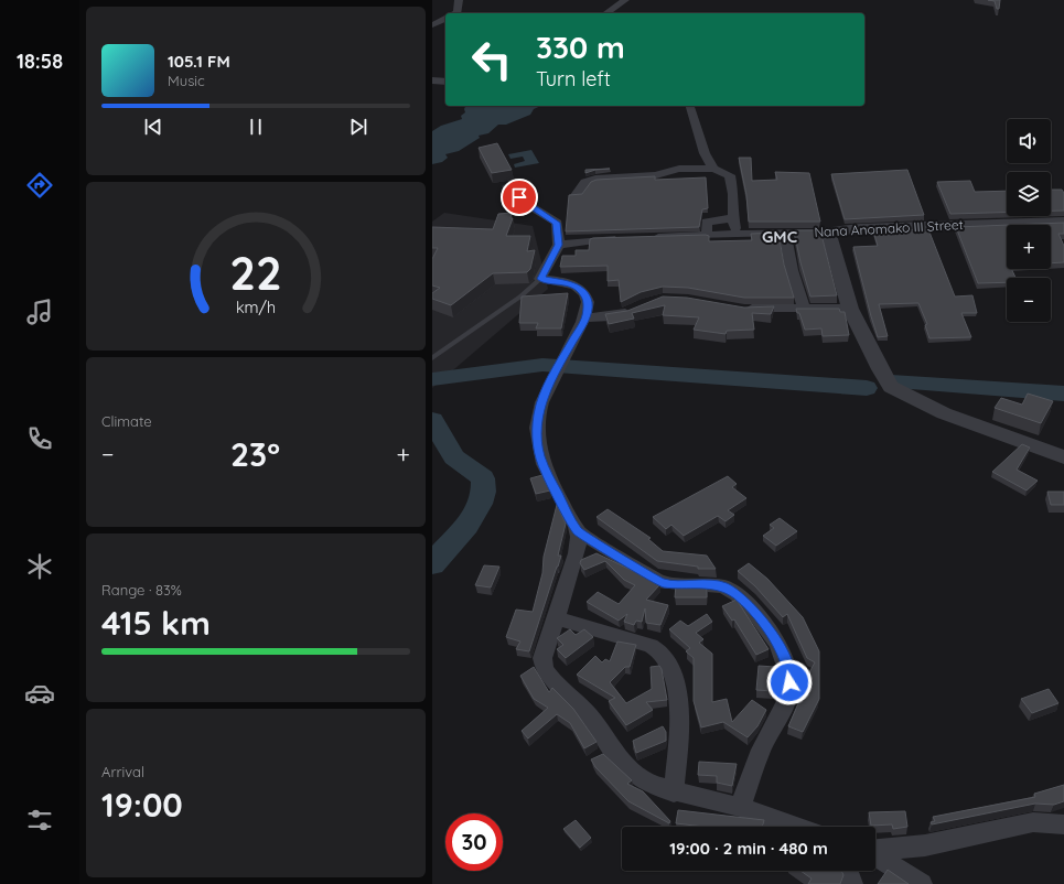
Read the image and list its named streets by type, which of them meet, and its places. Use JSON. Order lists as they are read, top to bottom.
{
  "streets": {
    "street": ["Nana Anomako III Street"]
  },
  "districts": ["GMC"],
  "page": {
    "tabs": "18:58",
    "turn": ["330 m", "Turn left"],
    "song": ["105.1 FM", "Music"],
    "map_buttons": ["+", "−"],
    "tile": [
      "Climate",
      ["Range · 83%", "415 km"],
      ["Arrival", "19:00"]
    ],
    "heat": ["−", "23°", "+"],
    "limit": "30",
    "trip": "19:00 · 2 min · 480 m",
    "gauge": ["22", "km/h"]
  }
}
